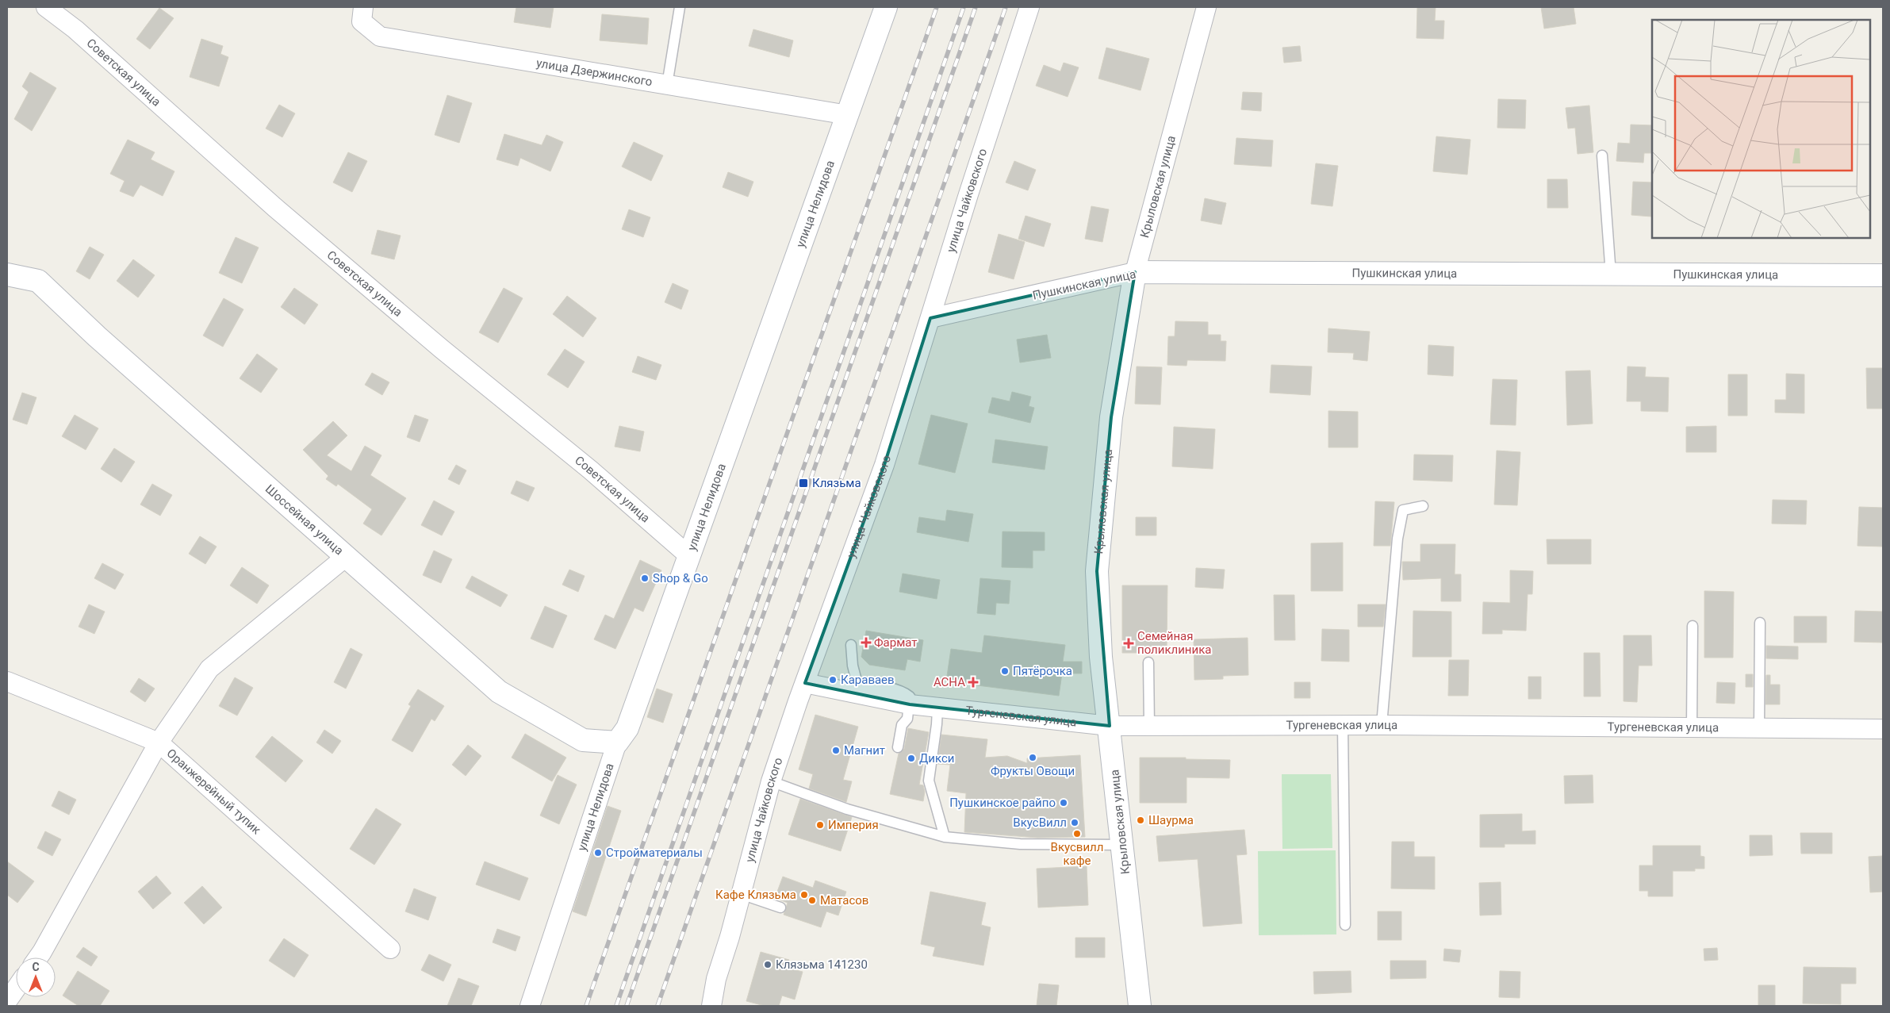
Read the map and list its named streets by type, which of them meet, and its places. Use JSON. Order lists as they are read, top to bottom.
{
  "streets": {
    "main road": [
      "Крыловская улица",
      "улица Нелидова",
      "Пушкинская улица",
      "Шоссейная улица"
    ],
    "street": [
      "Советская улица",
      "улица Дзержинского",
      "улица Чайковского",
      "Тургеневская улица",
      "Оранжерейный тупик"
    ]
  },
  "crossings": [
    ["Советская улица", "улица Нелидова"],
    ["улица Дзержинского", "улица Нелидова"],
    ["Крыловская улица", "Пушкинская улица"],
    ["Крыловская улица", "Тургеневская улица"],
    ["улица Чайковского", "Пушкинская улица"],
    ["улица Чайковского", "Тургеневская улица"],
    ["улица Нелидова", "Шоссейная улица"]
  ],
  "places": {
    "transit": ["Клязьма"],
    "other": [
      "Shop & Go",
      "Пятёрочка",
      "Караваев",
      "Магнит",
      "Фрукты Овощи",
      "Дикси",
      "Пушкинское райпо",
      "Шаурма",
      "ВкусВилл",
      "Империя",
      "Вкусвилл кафе",
      "Стройматериалы",
      "Кафе Клязьма",
      "Матасов",
      "Клязьма 141230"
    ],
    "health": ["Фармат", "Семейная поликлиника", "АСНА"]
  },
  "north": "top"
}
